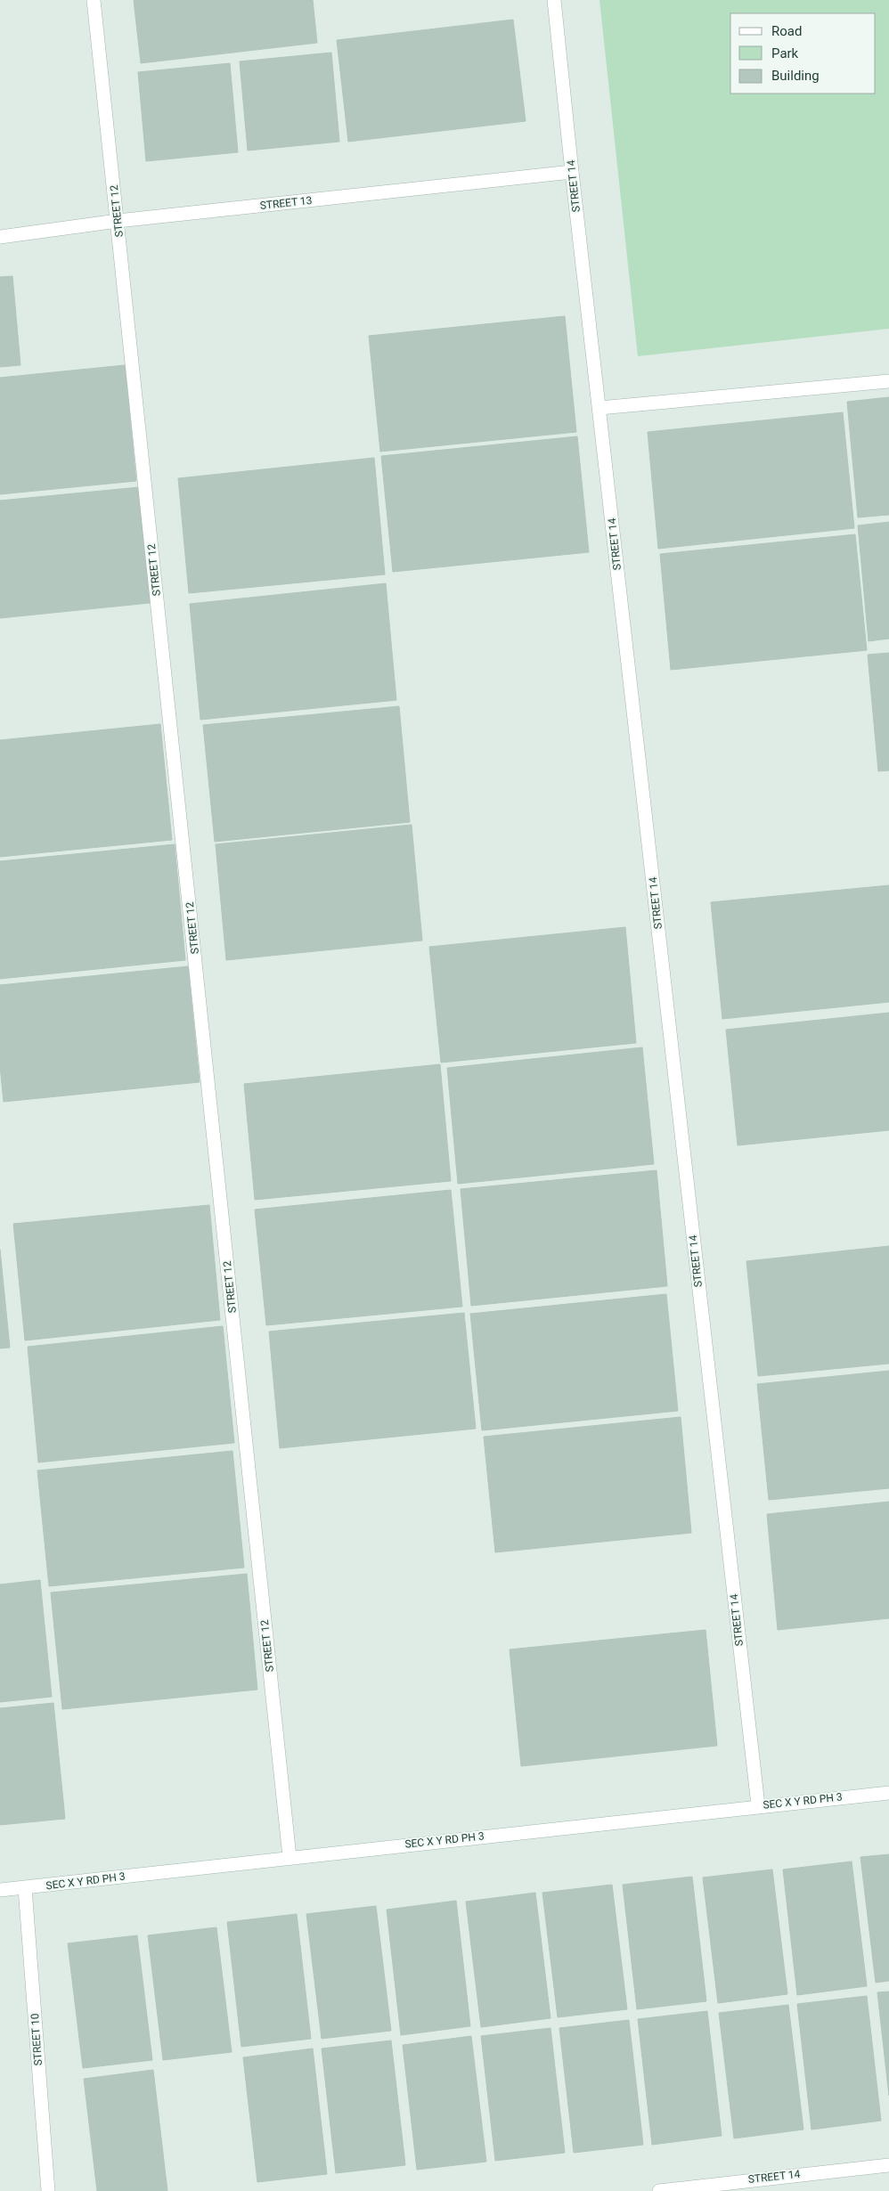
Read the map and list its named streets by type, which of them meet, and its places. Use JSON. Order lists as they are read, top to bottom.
{
  "streets": {
    "street": [
      "STREET 14",
      "STREET 13",
      "STREET 12",
      "SEC X Y RD PH 3",
      "STREET 10"
    ]
  },
  "crossings": [
    ["STREET 14", "STREET 13"],
    ["STREET 14", "SEC X Y RD PH 3"],
    ["STREET 13", "STREET 12"],
    ["STREET 12", "SEC X Y RD PH 3"],
    ["SEC X Y RD PH 3", "STREET 10"]
  ],
  "legend": ["Road", "Park", "Building"]
}
